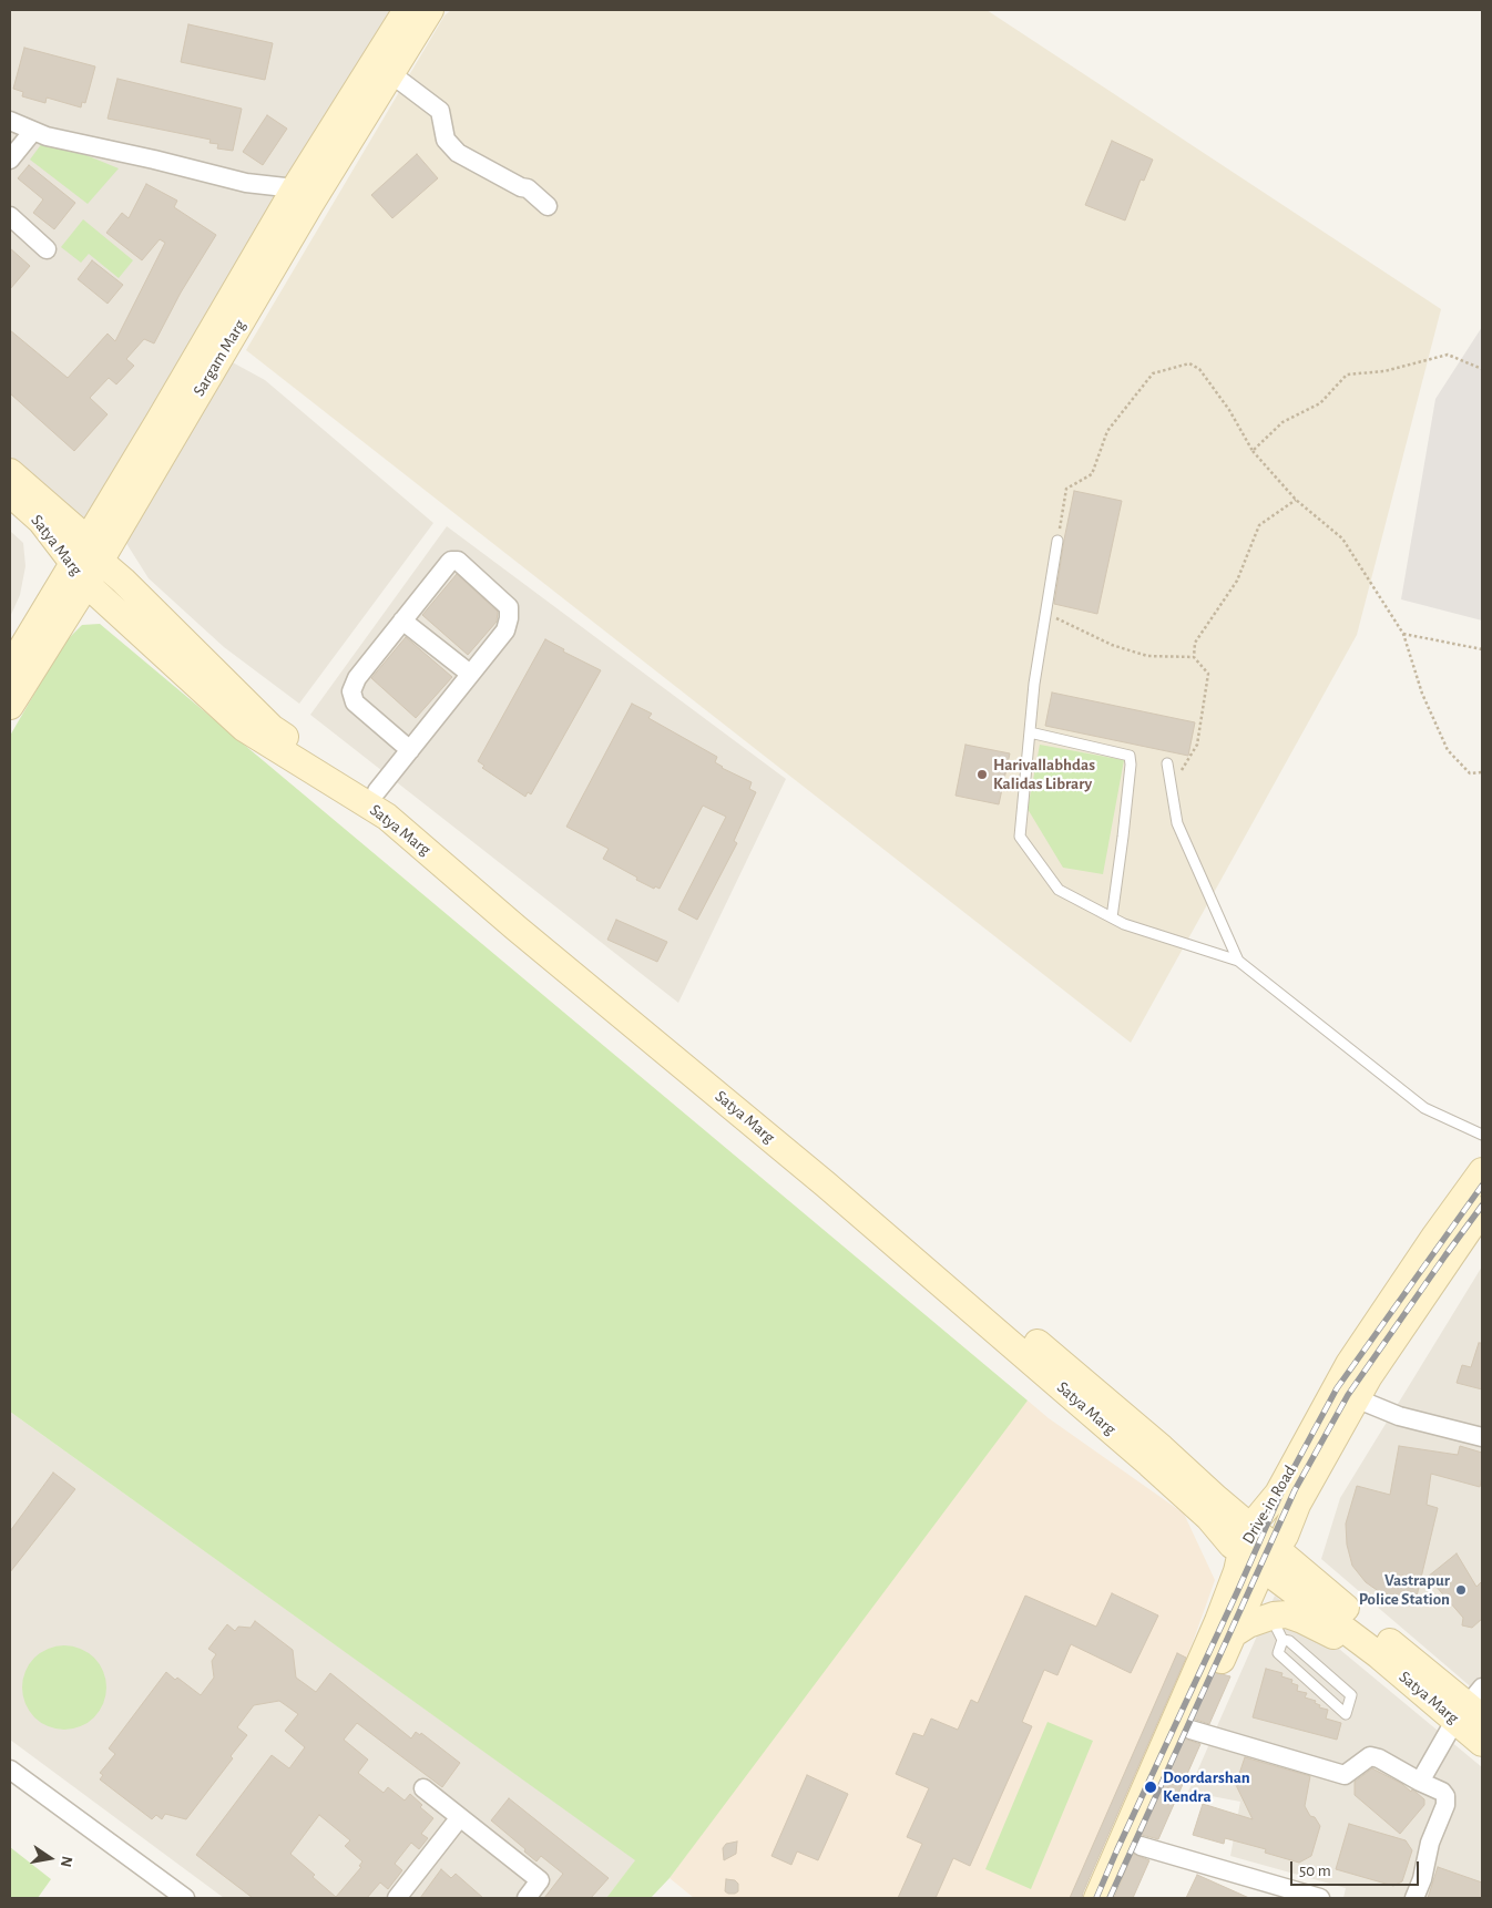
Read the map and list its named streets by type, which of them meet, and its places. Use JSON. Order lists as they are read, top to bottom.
{
  "streets": {
    "main road": ["Sargam Marg", "Satya Marg", "Drive-in Road"]
  },
  "crossings": [
    ["Sargam Marg", "Satya Marg"],
    ["Satya Marg", "Drive-in Road"]
  ],
  "places": ["Harivallabhdas Kalidas Library", "Vastrapur Police Station", "Doordarshan Kendra"],
  "scale_bar": "50 m",
  "north": "right"
}
